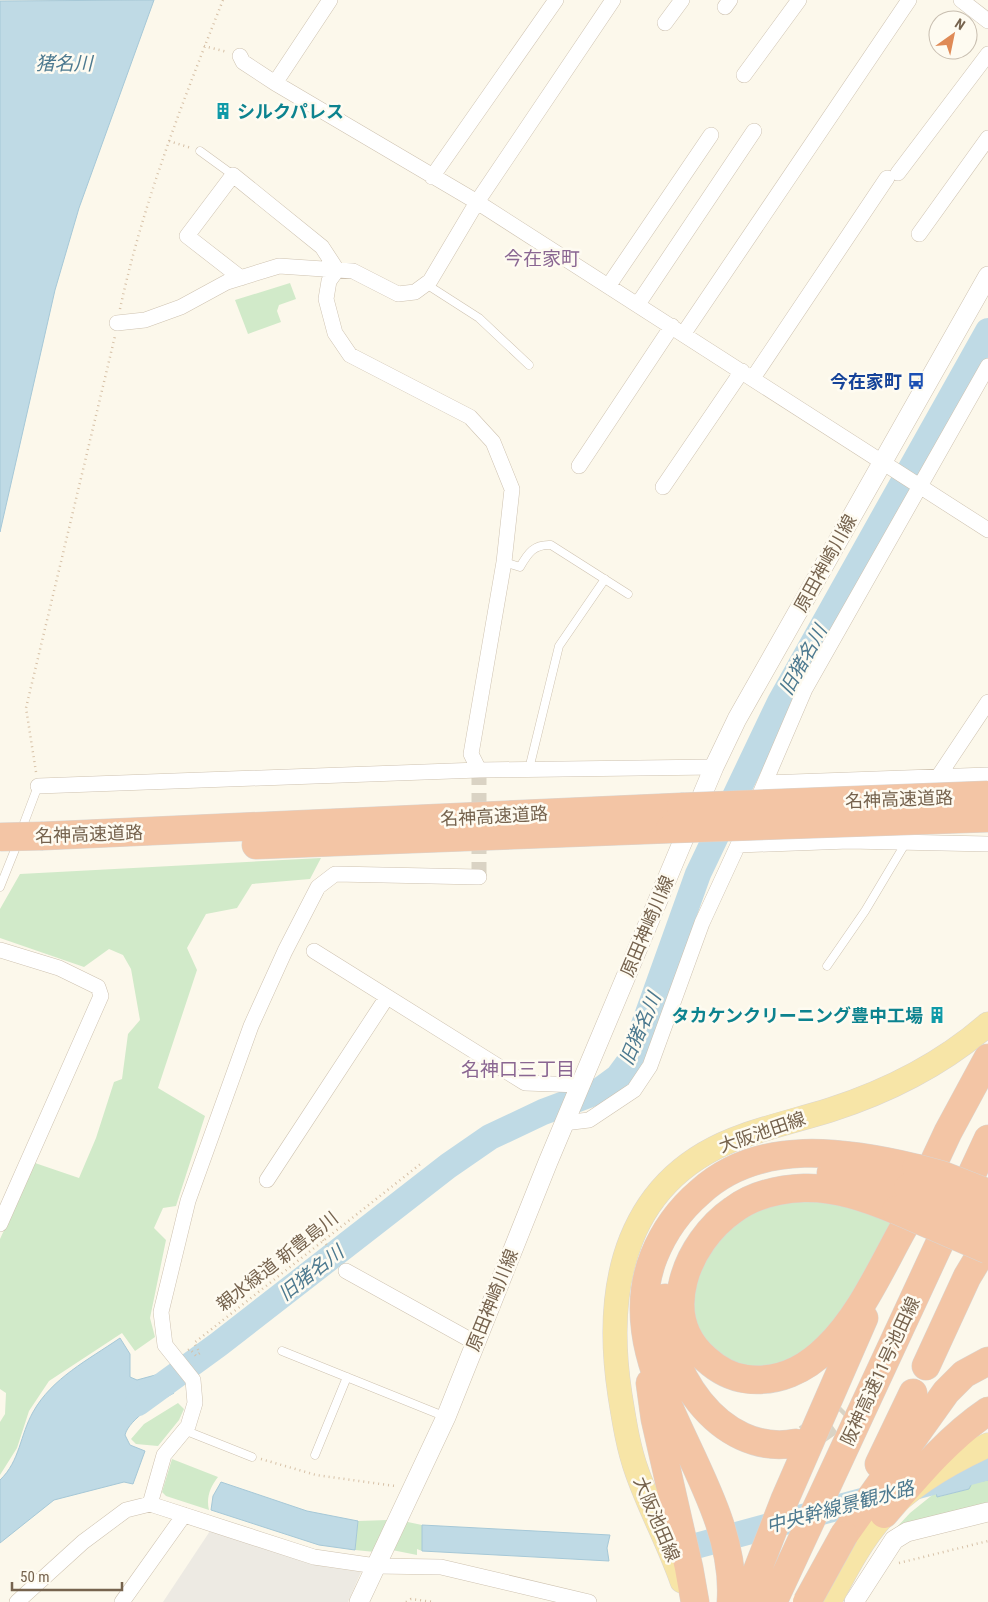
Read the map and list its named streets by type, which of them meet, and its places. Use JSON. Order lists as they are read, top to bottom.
{
  "streets": {
    "highway": ["名神高速道路", "阪神高速11号池田線"],
    "main road": ["大阪池田線"],
    "street": ["原田神崎川線"],
    "path": ["親水緑道 新豊島川"]
  },
  "districts": ["今在家町", "名神口三丁目"],
  "water": ["猪名川", "旧猪名川", "中央幹線景観水路"],
  "places": {
    "building": ["シルクパレス", "タカケンクリーニング豊中工場"],
    "bus stop": ["今在家町"]
  },
  "scale_bar": "50 m",
  "north": "top right"
}
